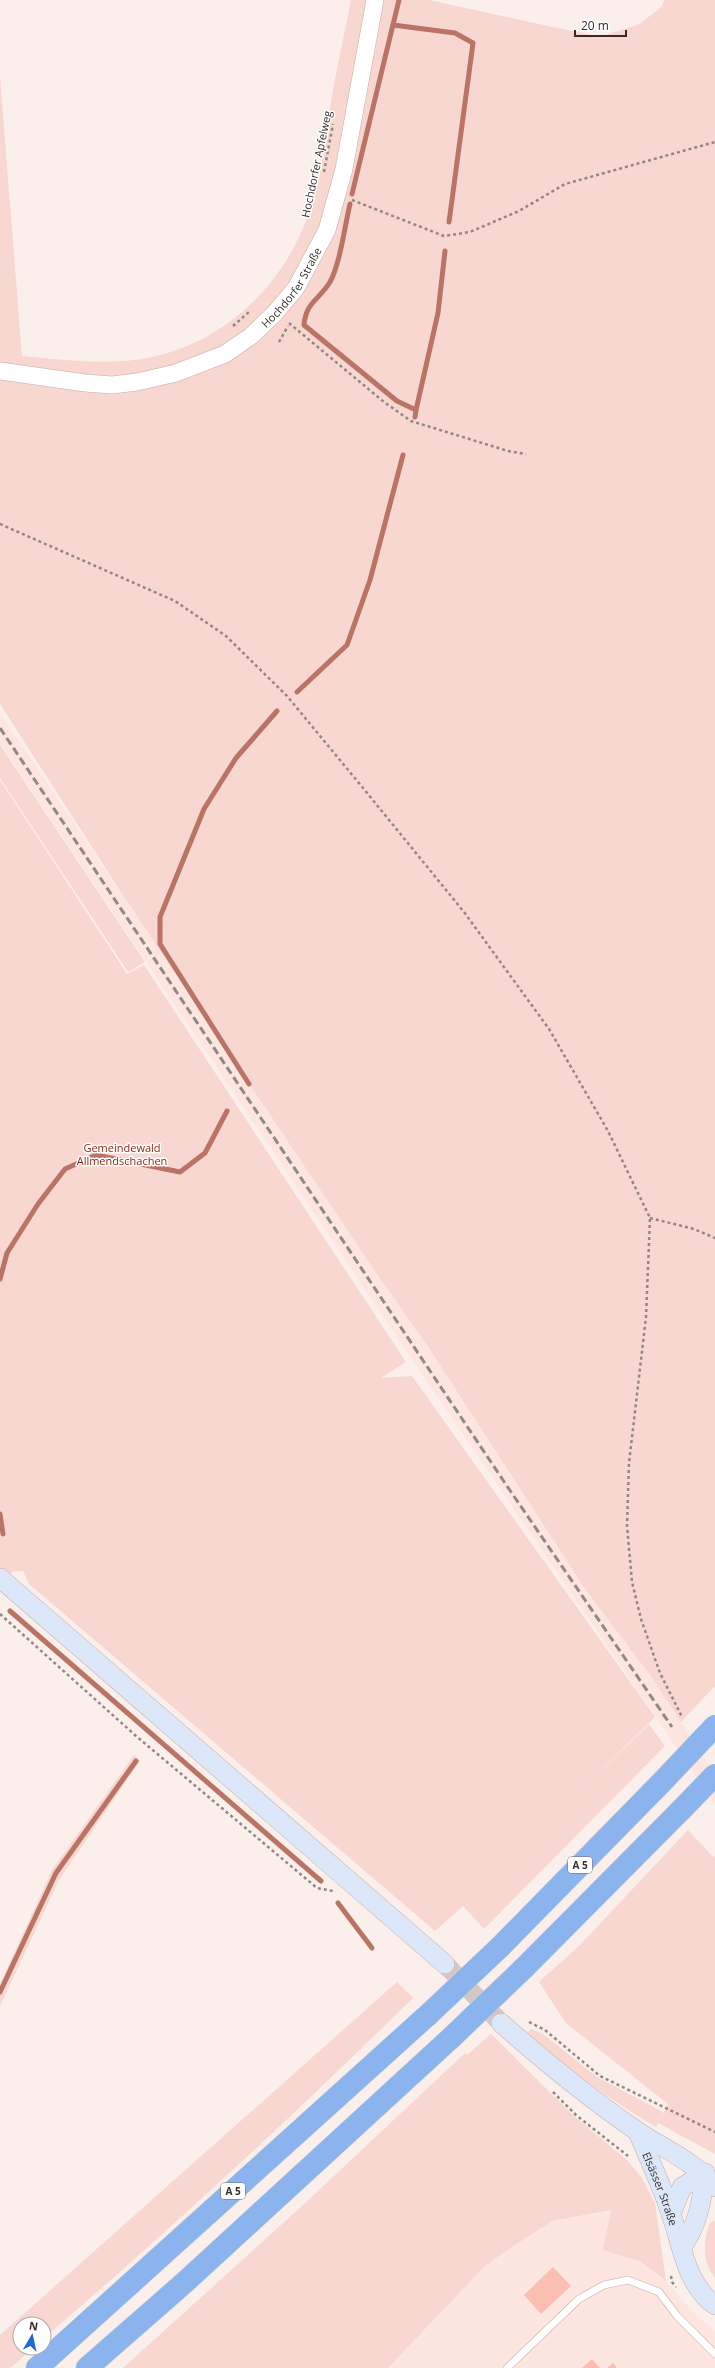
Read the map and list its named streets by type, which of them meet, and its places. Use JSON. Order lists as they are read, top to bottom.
{
  "streets": {
    "highway": ["A 5"],
    "main road": ["Elsässer Straße"],
    "street": ["Hochdorfer Straße"],
    "path": ["Hochdorfer Apfelweg"]
  },
  "parks": ["Gemeindewald Allmendschachen"],
  "scale_bar": "20 m",
  "north": "top"
}
